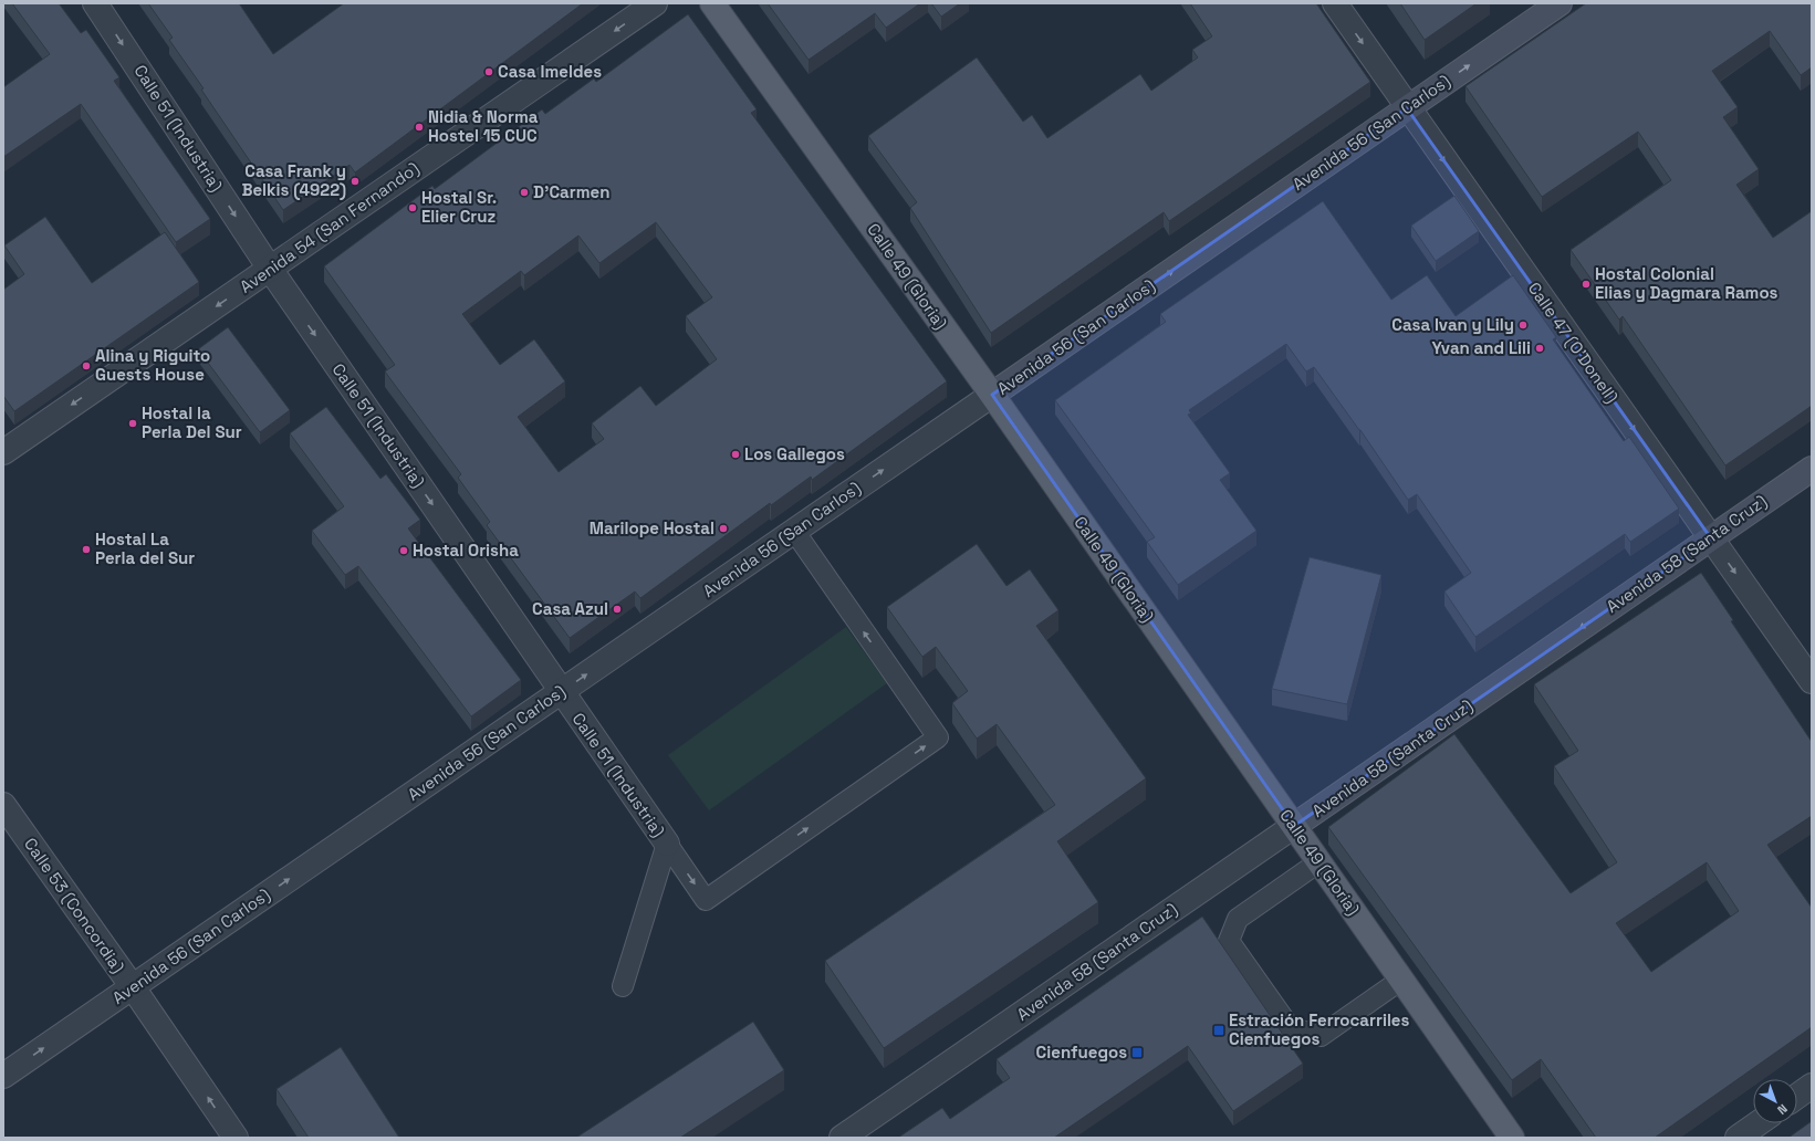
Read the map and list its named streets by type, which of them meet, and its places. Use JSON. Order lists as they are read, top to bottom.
{
  "streets": {
    "main road": ["Avenida 56 (San Carlos)", "Calle 49 (Gloria)", "Avenida 58 (Santa Cruz)"],
    "street": [
      "Calle 51 (Industria)",
      "Avenida 54 (San Fernando)",
      "Calle 47 (O'Donell)",
      "Calle 53 (Concordia)"
    ]
  },
  "crossings": [
    ["Calle 51 (Industria)", "Avenida 56 (San Carlos)"],
    ["Calle 51 (Industria)", "Avenida 54 (San Fernando)"],
    ["Avenida 56 (San Carlos)", "Calle 49 (Gloria)"],
    ["Avenida 56 (San Carlos)", "Calle 47 (O'Donell)"],
    ["Avenida 56 (San Carlos)", "Calle 53 (Concordia)"],
    ["Calle 49 (Gloria)", "Avenida 58 (Santa Cruz)"],
    ["Calle 47 (O'Donell)", "Avenida 58 (Santa Cruz)"]
  ],
  "one_way": [
    "Calle 51 (Industria)",
    "Avenida 56 (San Carlos)",
    "Avenida 54 (San Fernando)",
    "Calle 47 (O'Donell)",
    "Avenida 58 (Santa Cruz)",
    "Calle 53 (Concordia)"
  ],
  "places": {
    "other": [
      "Casa Imeldes",
      "Nidia & Norma Hostel 15 CUC",
      "Casa Frank y Belkis (4922)",
      "D'Carmen",
      "Hostal Sr. Elier Cruz",
      "Hostal Colonial Elias y Dagmara Ramos",
      "Casa Ivan y Lily",
      "Yvan and Lili",
      "Alina y Riguito Guests House",
      "Hostal la Perla Del Sur",
      "Los Gallegos",
      "Marilope Hostal",
      "Hostal La Perla del Sur",
      "Hostal Orisha",
      "Casa Azul"
    ],
    "transit": ["Estración Ferrocarriles Cienfuegos", "Cienfuegos"]
  },
  "north": "bottom right"
}
